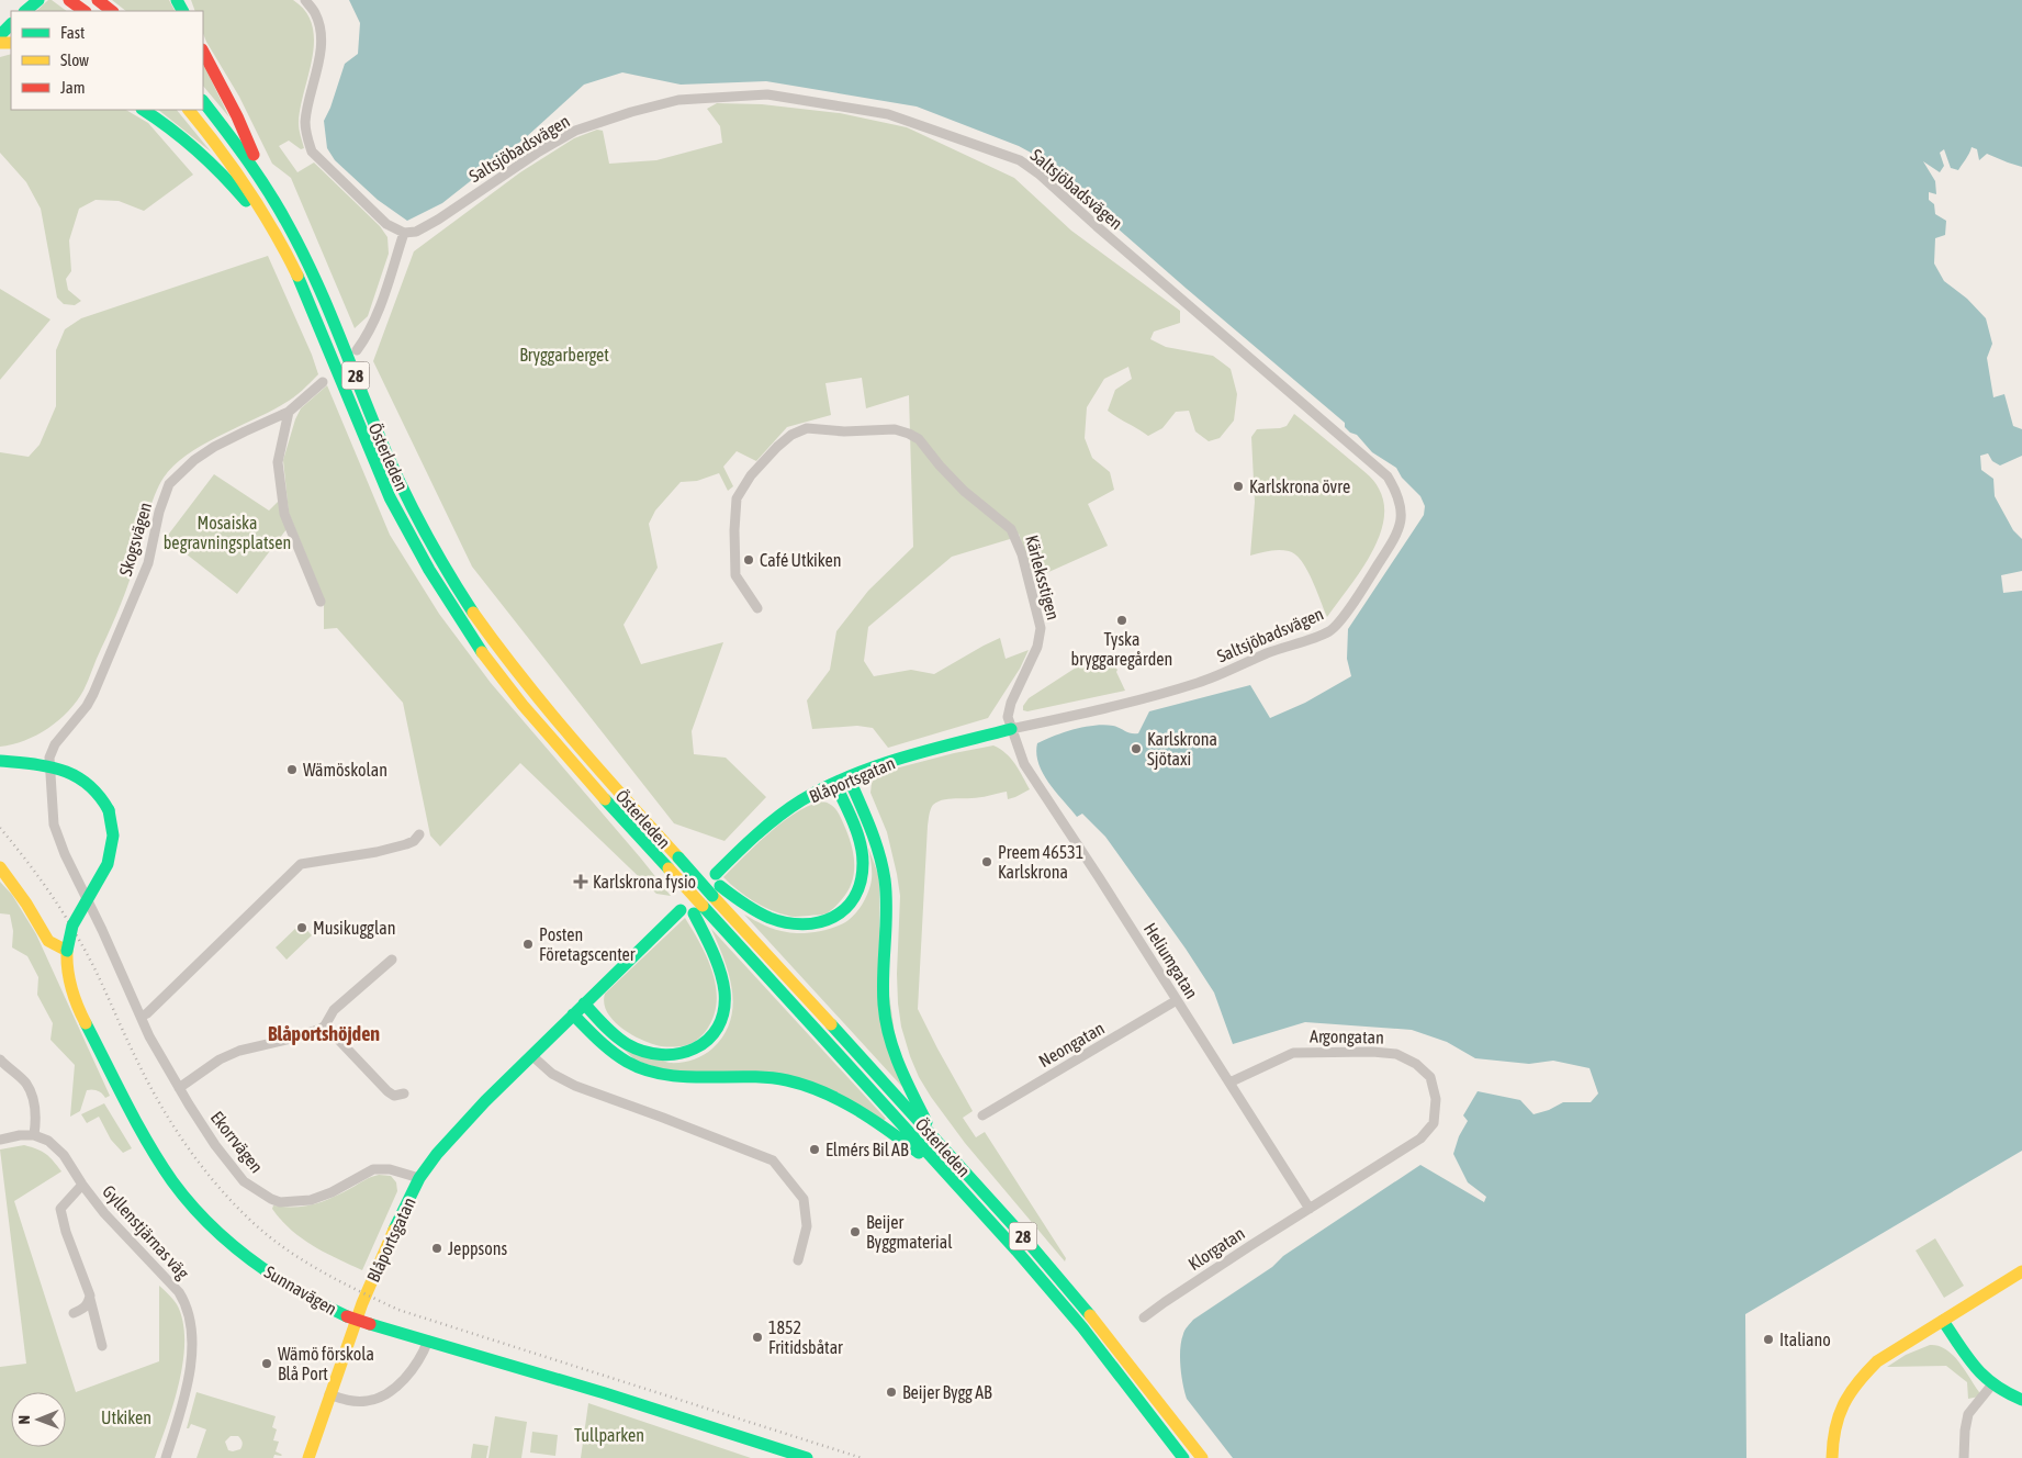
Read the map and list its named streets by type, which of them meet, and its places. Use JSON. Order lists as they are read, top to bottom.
{
  "streets": {
    "main road": [
      "28",
      "Österleden",
      "Blåportsgatan",
      "Sunnavägen"
    ],
    "street": [
      "Saltsjöbadsvägen",
      "Skogsvägen",
      "Kärleksstigen",
      "Heliumgatan",
      "Argongatan",
      "Neongatan",
      "Ekorrvägen",
      "Gyllenstjärnas väg",
      "Klorgatan"
    ]
  },
  "crossings": [
    ["Saltsjöbadsvägen", "Kärleksstigen"],
    ["Saltsjöbadsvägen", "Blåportsgatan"],
    ["Saltsjöbadsvägen", "Heliumgatan"],
    ["Skogsvägen", "Ekorrvägen"],
    ["Skogsvägen", "Sunnavägen"],
    ["Kärleksstigen", "Blåportsgatan"],
    ["Kärleksstigen", "Heliumgatan"],
    ["Blåportsgatan", "Heliumgatan"],
    ["Blåportsgatan", "Ekorrvägen"],
    ["Heliumgatan", "Argongatan"],
    ["Heliumgatan", "Neongatan"],
    ["Heliumgatan", "Klorgatan"],
    ["Argongatan", "Klorgatan"],
    ["Ekorrvägen", "Sunnavägen"]
  ],
  "districts": ["Blåportshöjden"],
  "parks": [
    "Bryggarberget",
    "Mosaiska begravningsplatsen",
    "Utkiken",
    "Tullparken"
  ],
  "places": {
    "other": [
      "Karlskrona övre",
      "Café Utkiken",
      "Tyska bryggaregården",
      "Karlskrona Sjötaxi",
      "Wämöskolan",
      "Preem 46531 Karlskrona",
      "Musikugglan",
      "Posten Företagscenter",
      "Elmérs Bil AB",
      "Beijer Byggmaterial",
      "Jeppsons",
      "1852 Fritidsbåtar",
      "Italiano",
      "Wämö förskola Blå Port",
      "Beijer Bygg AB"
    ],
    "health": ["Karlskrona fysio"]
  },
  "legend": ["Fast", "Slow", "Jam"],
  "north": "left"
}
